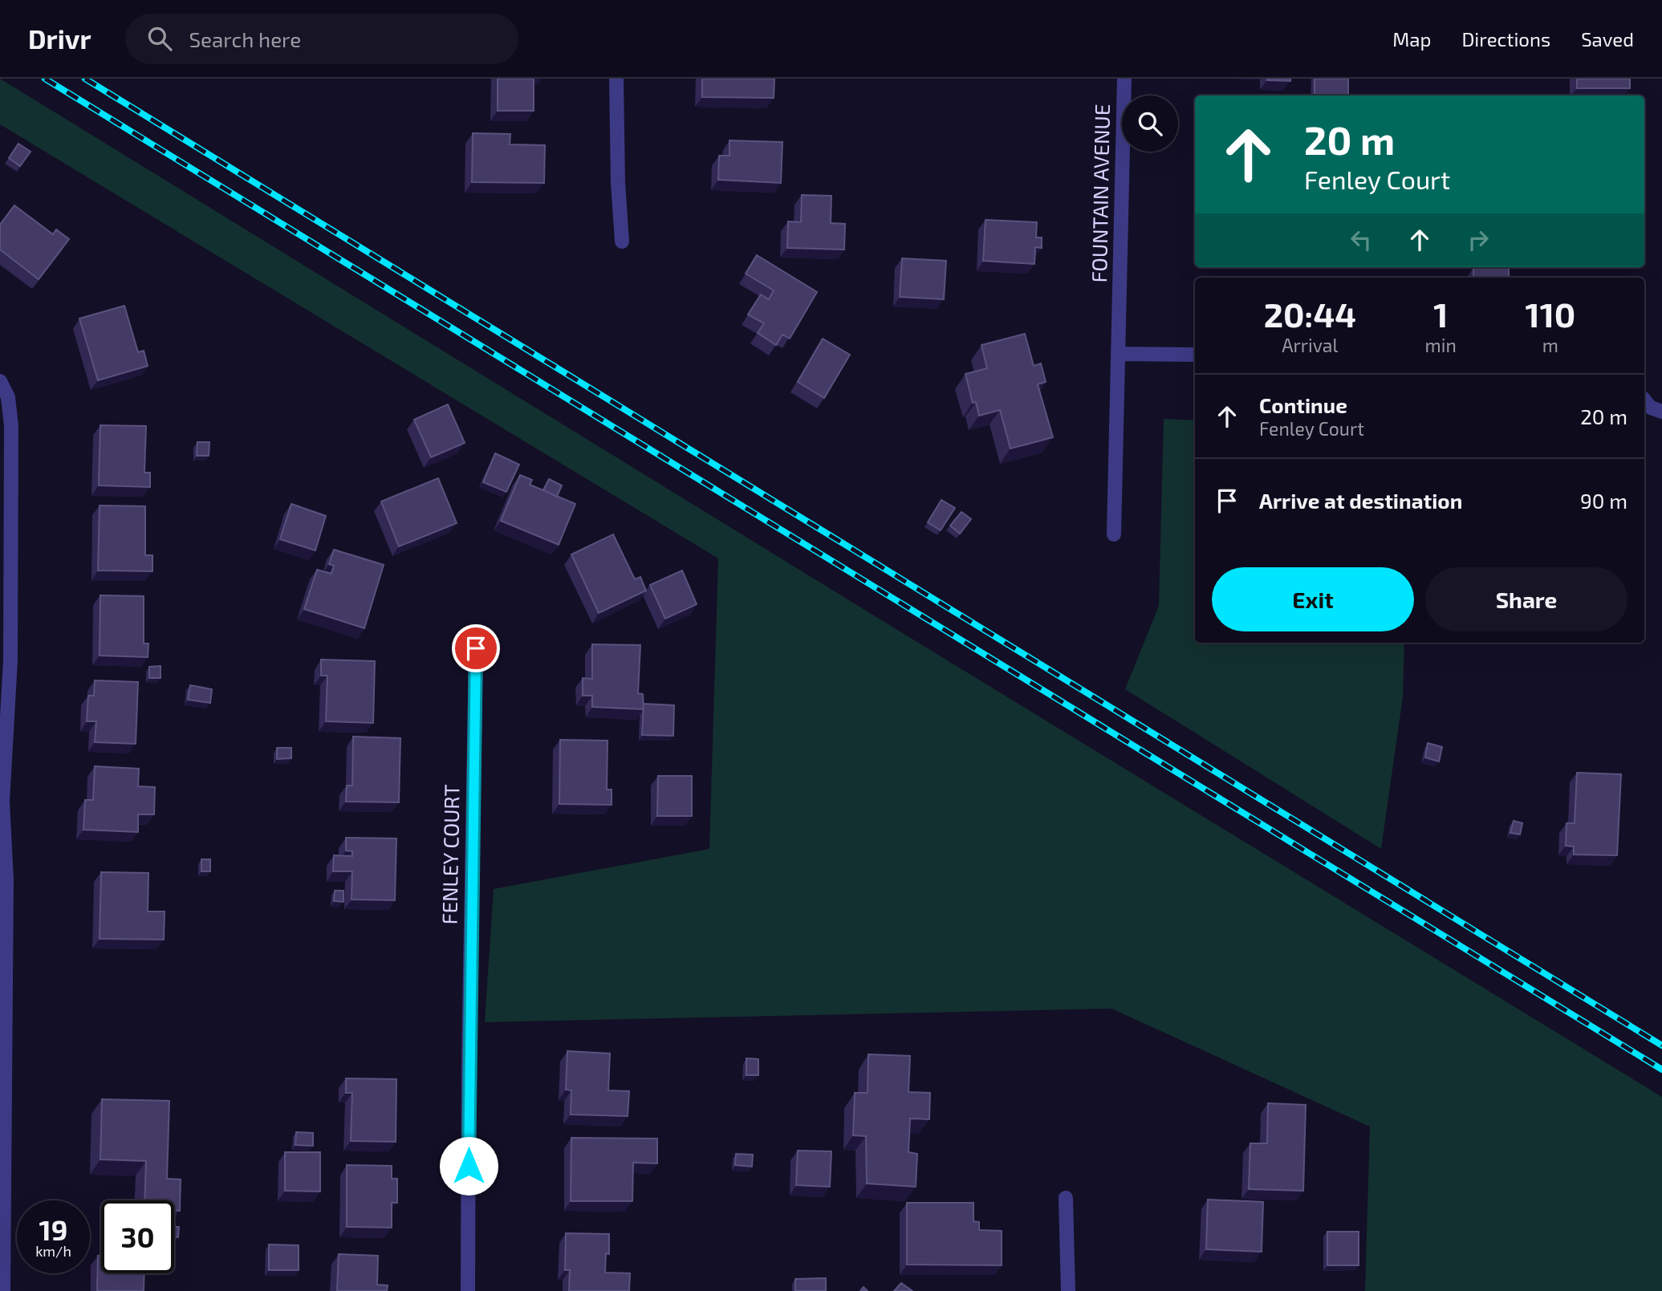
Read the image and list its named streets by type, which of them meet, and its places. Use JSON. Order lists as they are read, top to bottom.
{
  "streets": {
    "street": ["FOUNTAIN AVENUE", "FENLEY COURT"]
  },
  "page": {
    "header": "Drivr",
    "search": "Search here",
    "nav": ["Map", "Directions", "Saved"],
    "turn": ["20 m", "Fenley Court"],
    "eta": [
      "20:44",
      "Arrival",
      "1",
      "min",
      "110",
      "m"
    ],
    "list": [
      {
        "name": "Continue",
        "note": "Fenley Court",
        "value": "20 m"
      },
      {
        "name": "Arrive at destination",
        "value": "90 m"
      }
    ],
    "buttons": ["Exit", "Share"],
    "speed": "19 km/h",
    "limit": "30"
  }
}
